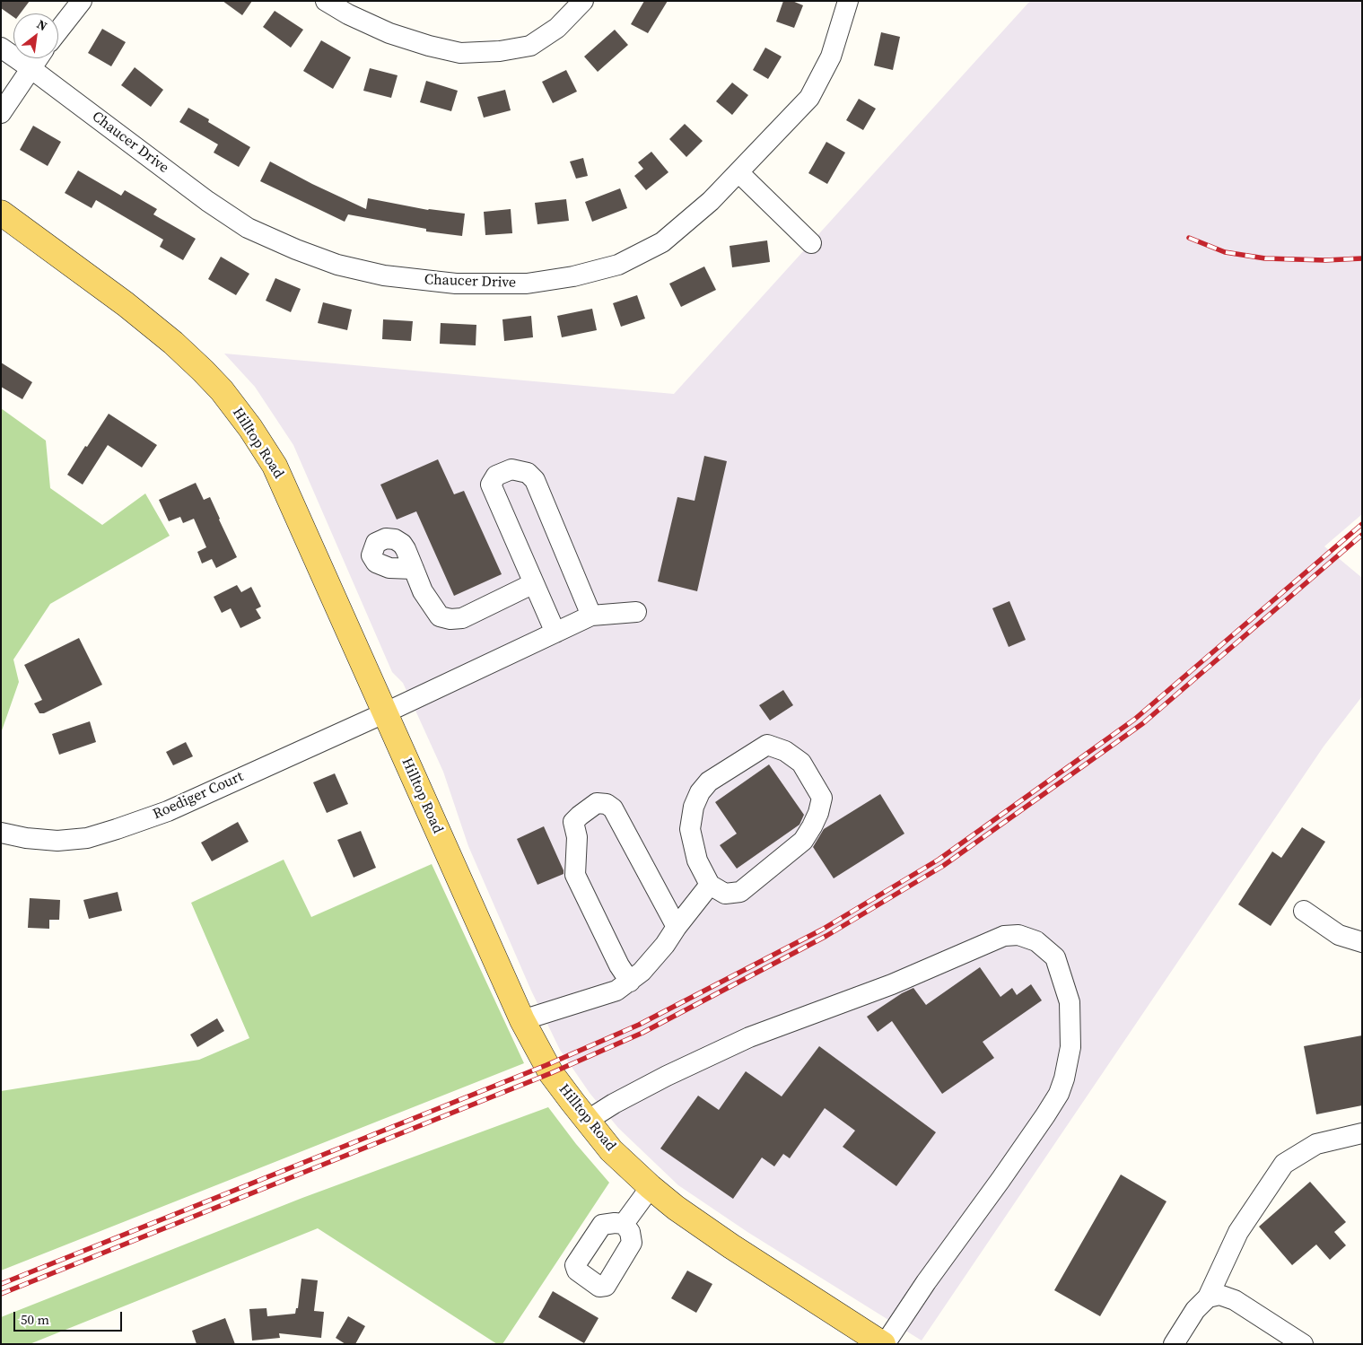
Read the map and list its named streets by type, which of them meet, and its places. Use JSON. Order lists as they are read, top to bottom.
{
  "streets": {
    "main road": ["Hilltop Road"],
    "street": ["Chaucer Drive", "Roediger Court"]
  },
  "crossings": [
    ["Hilltop Road", "Roediger Court"]
  ],
  "scale_bar": "50 m",
  "north": "top right"
}
